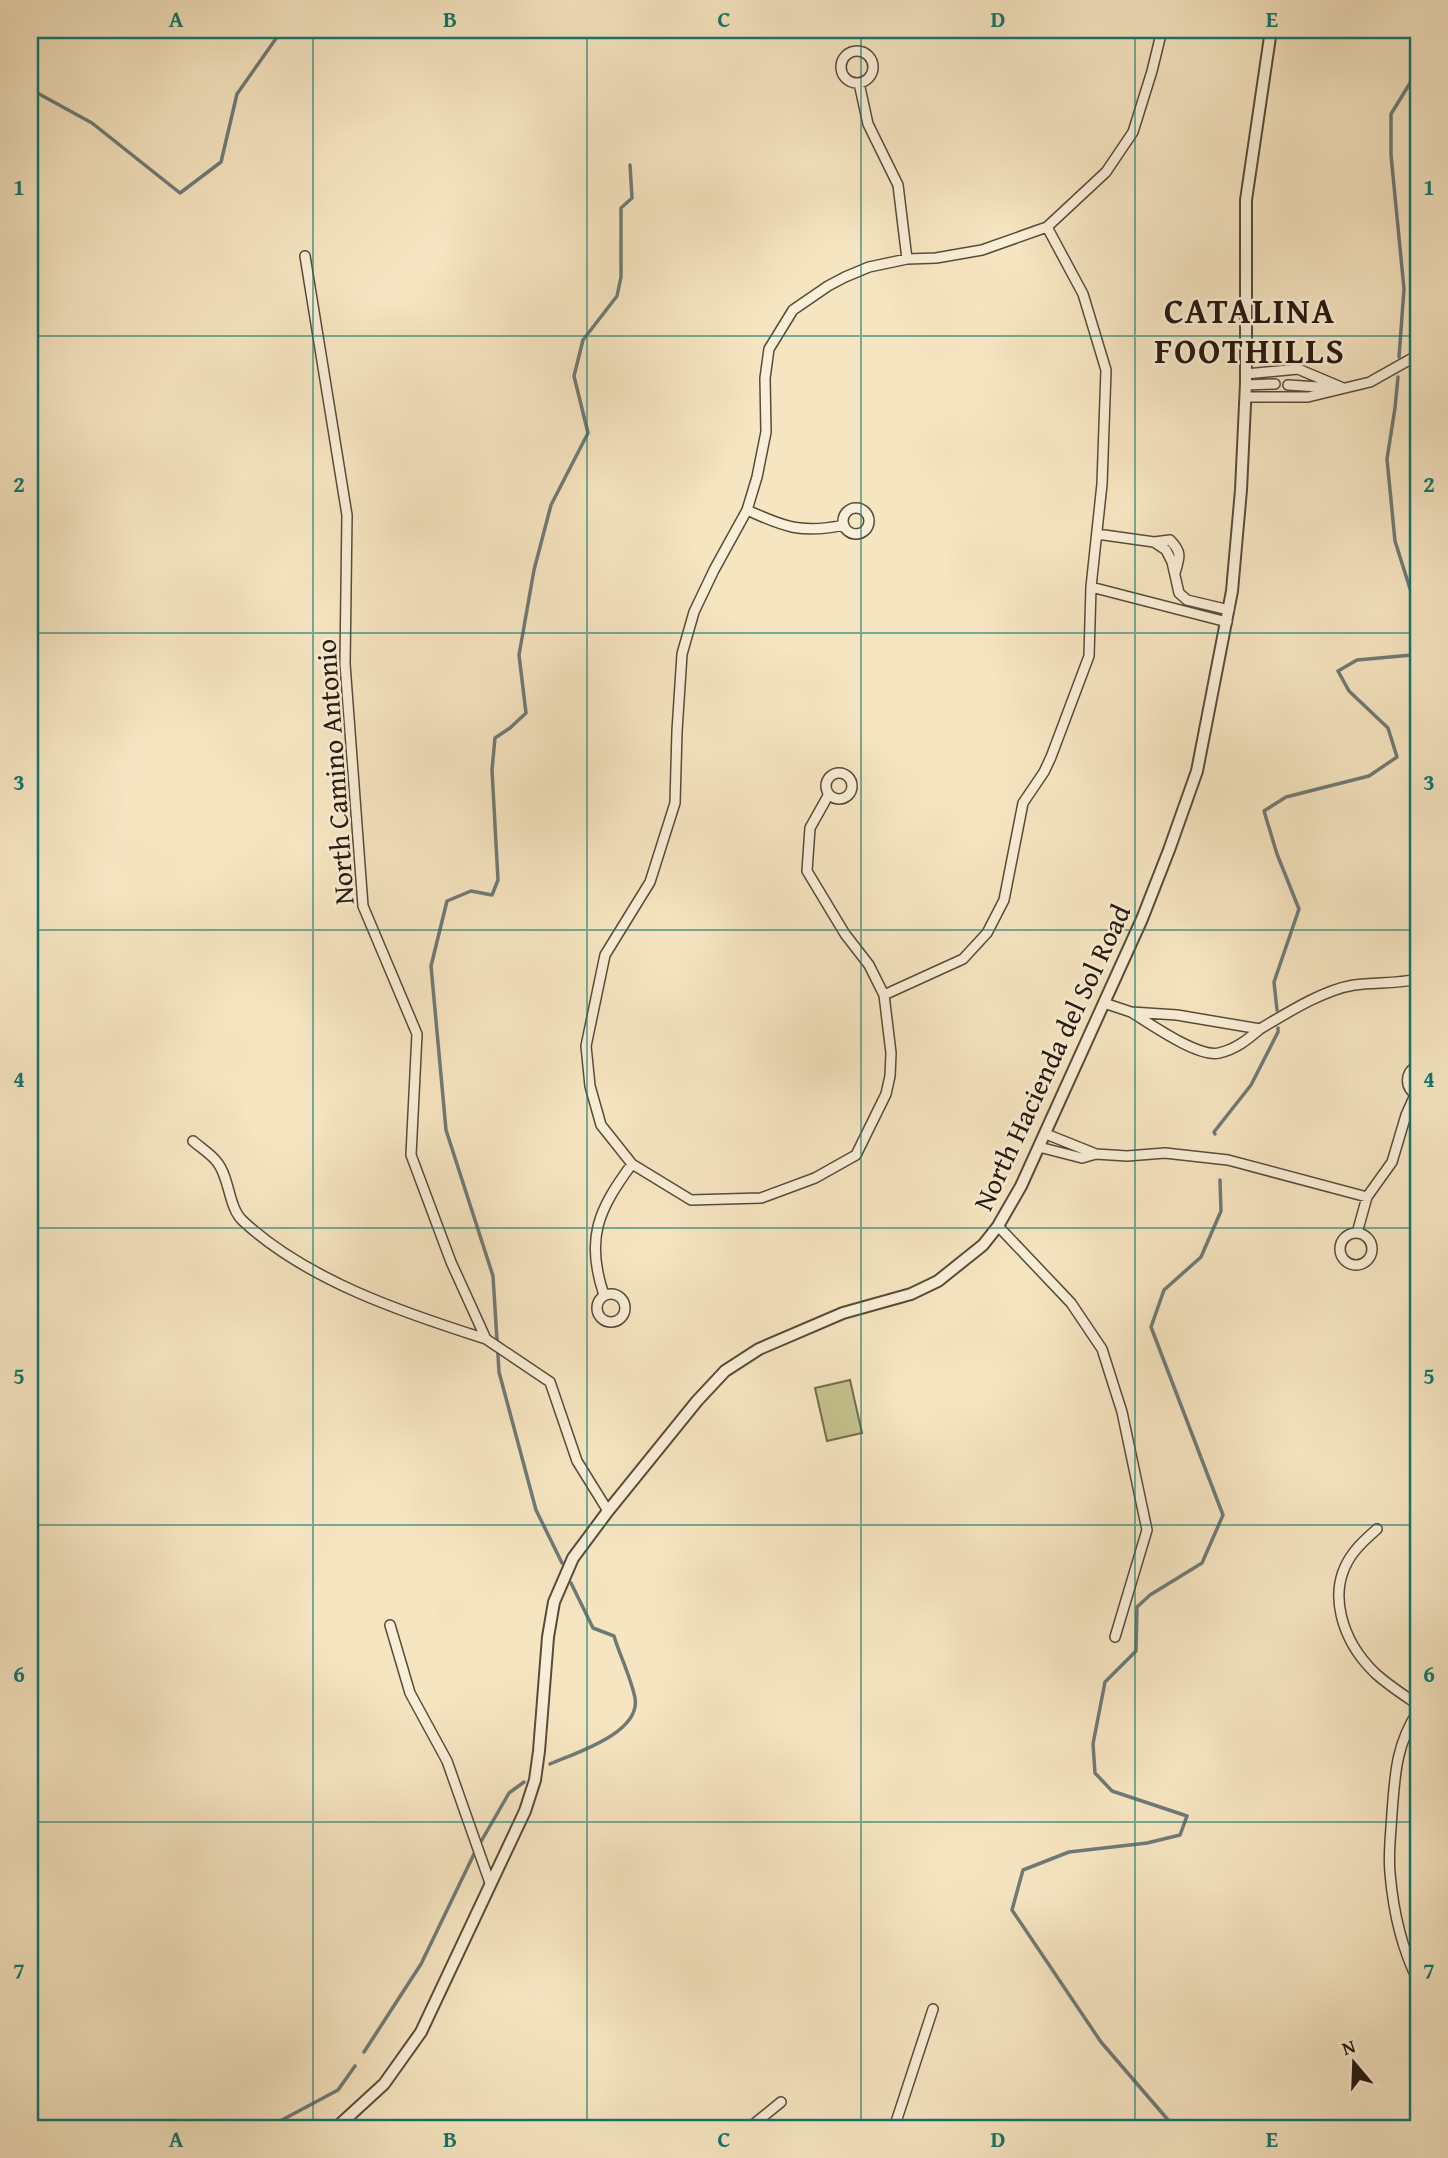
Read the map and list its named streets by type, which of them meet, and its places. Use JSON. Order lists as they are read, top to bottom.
{
  "streets": {
    "street": ["North Camino Antonio", "North Hacienda del Sol Road"]
  },
  "districts": ["CATALINA FOOTHILLS"],
  "north": "top",
  "grid": {
    "columns": [
      "A",
      "B",
      "C",
      "D",
      "E"
    ],
    "rows": [
      "1",
      "2",
      "3",
      "4",
      "5",
      "6",
      "7"
    ]
  }
}
